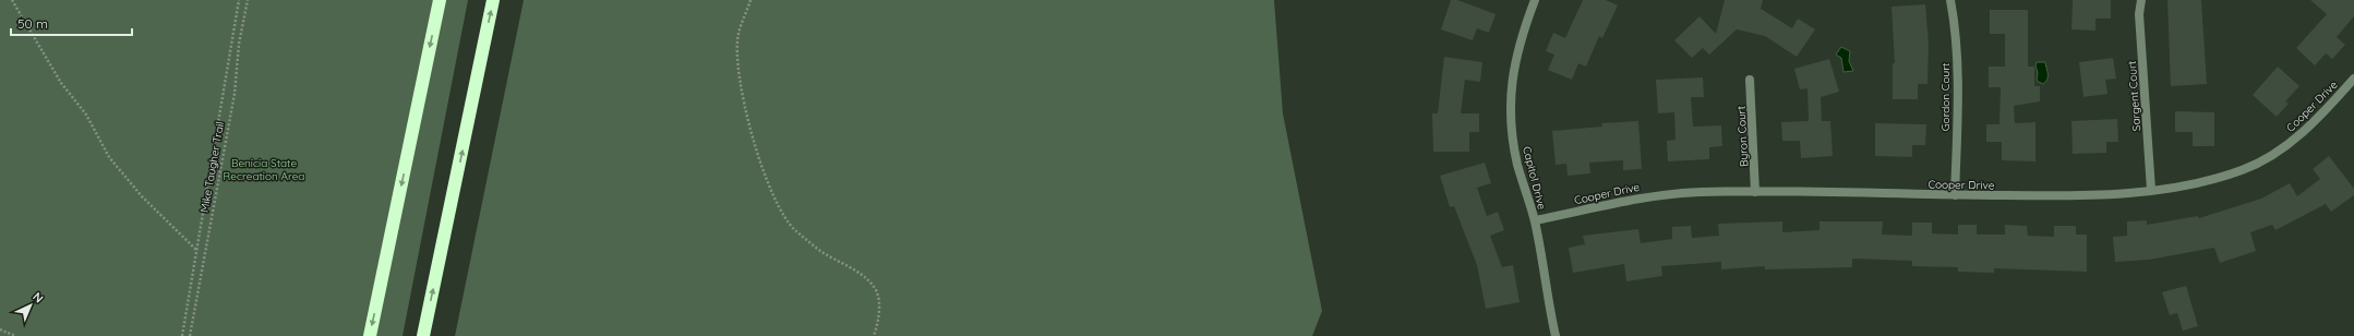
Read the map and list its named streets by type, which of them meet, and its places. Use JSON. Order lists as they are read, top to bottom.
{
  "streets": {
    "street": [
      "Sargent Court",
      "Gordon Court",
      "Cooper Drive",
      "Byron Court",
      "Capitol Drive"
    ],
    "path": ["Mike Taugher Trail"]
  },
  "crossings": [
    ["Sargent Court", "Cooper Drive"],
    ["Gordon Court", "Cooper Drive"],
    ["Cooper Drive", "Byron Court"],
    ["Cooper Drive", "Capitol Drive"]
  ],
  "parks": ["Benicia State Recreation Area"],
  "scale_bar": "50 m",
  "north": "top right"
}
